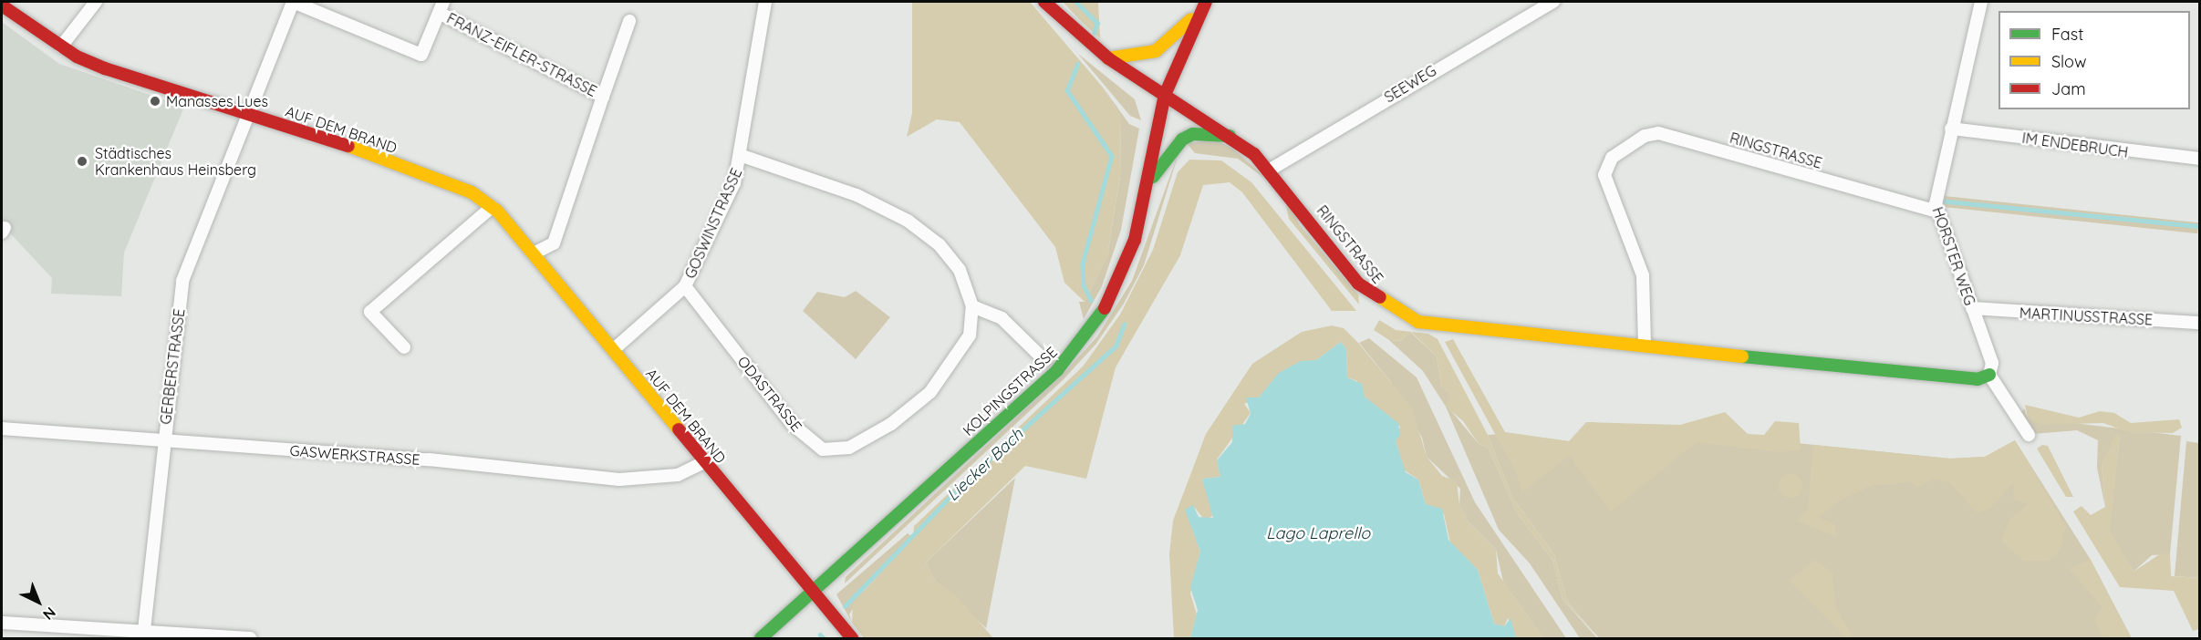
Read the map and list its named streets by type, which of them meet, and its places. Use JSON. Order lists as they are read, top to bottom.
{
  "streets": {
    "street": [
      "FRANZ-EIFLER-STRASSE",
      "SEEWEG",
      "AUF DEM BRAND",
      "IM ENDEBRUCH",
      "RINGSTRASSE",
      "GOSWINSTRASSE",
      "HORSTER WEG",
      "MARTINUSSTRASSE",
      "GERBERSTRASSE",
      "KOLPINGSTRASSE",
      "ODASTRASSE",
      "GASWERKSTRASSE"
    ]
  },
  "crossings": [
    ["FRANZ-EIFLER-STRASSE", "AUF DEM BRAND"],
    ["FRANZ-EIFLER-STRASSE", "GERBERSTRASSE"],
    ["SEEWEG", "RINGSTRASSE"],
    ["AUF DEM BRAND", "GOSWINSTRASSE"],
    ["AUF DEM BRAND", "GERBERSTRASSE"],
    ["AUF DEM BRAND", "KOLPINGSTRASSE"],
    ["AUF DEM BRAND", "GASWERKSTRASSE"],
    ["IM ENDEBRUCH", "HORSTER WEG"],
    ["RINGSTRASSE", "HORSTER WEG"],
    ["RINGSTRASSE", "KOLPINGSTRASSE"],
    ["GOSWINSTRASSE", "ODASTRASSE"],
    ["HORSTER WEG", "MARTINUSSTRASSE"],
    ["GERBERSTRASSE", "GASWERKSTRASSE"]
  ],
  "water": ["Liecker Bach", "Lago Laprello"],
  "places": ["Manasses Lues", "Städtisches Krankenhaus Heinsberg"],
  "legend": ["Fast", "Slow", "Jam"],
  "north": "bottom right"
}
